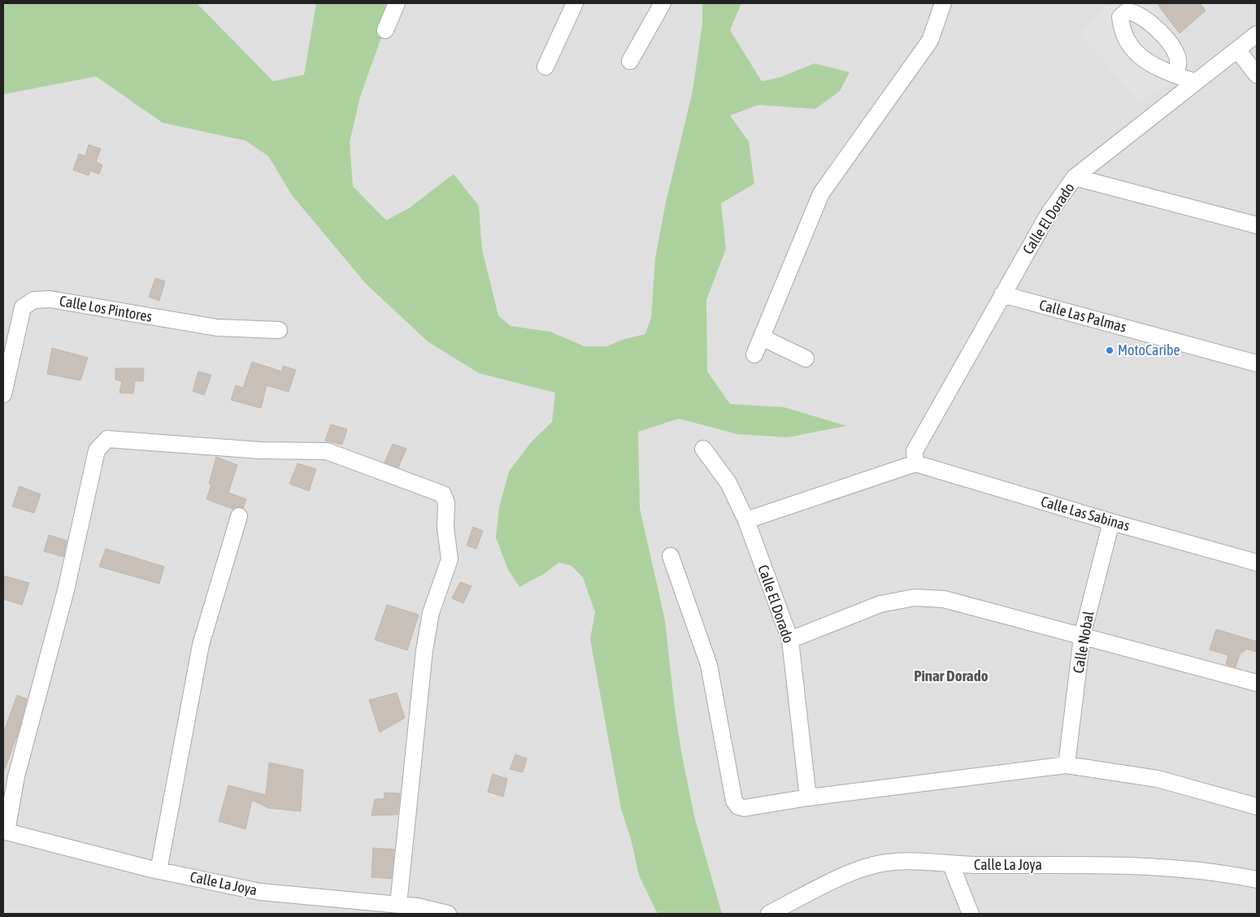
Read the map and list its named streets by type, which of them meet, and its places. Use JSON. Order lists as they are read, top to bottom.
{
  "streets": {
    "street": [
      "Calle El Dorado",
      "Calle Los Pintores",
      "Calle Las Palmas",
      "Calle Las Sabinas",
      "Calle Nobal",
      "Calle La Joya"
    ]
  },
  "crossings": [
    ["Calle El Dorado", "Calle Las Palmas"],
    ["Calle El Dorado", "Calle Las Sabinas"],
    ["Calle Las Sabinas", "Calle Nobal"]
  ],
  "districts": ["Pinar Dorado"],
  "places": ["MotoCaribe"]
}
